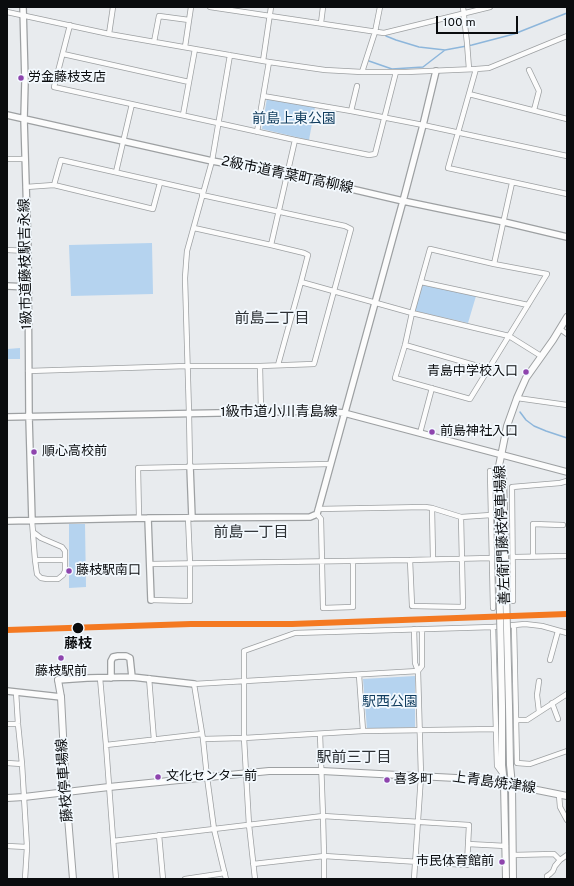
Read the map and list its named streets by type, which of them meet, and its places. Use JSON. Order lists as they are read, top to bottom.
{
  "streets": {
    "main road": ["善左衛門藤枝停車場線", "藤枝停車場線", "上青島焼津線"],
    "street": ["2級市道青葉町高柳線", "1級市道藤枝駅吉永線", "1級市道小川青島線"]
  },
  "crossings": [
    ["2級市道青葉町高柳線", "1級市道藤枝駅吉永線"],
    ["1級市道藤枝駅吉永線", "1級市道小川青島線"],
    ["1級市道小川青島線", "善左衛門藤枝停車場線"],
    ["善左衛門藤枝停車場線", "上青島焼津線"],
    ["藤枝停車場線", "上青島焼津線"]
  ],
  "districts": ["前島二丁目", "前島一丁目", "駅前三丁目"],
  "parks": ["前島上東公園", "駅西公園"],
  "places": [
    "労金藤枝支店",
    "青島中学校入口",
    "前島神社入口",
    "順心高校前",
    "藤枝駅南口",
    "藤枝",
    "藤枝駅前",
    "文化センター前",
    "喜多町",
    "市民体育館前"
  ],
  "scale_bar": "100 m"
}
